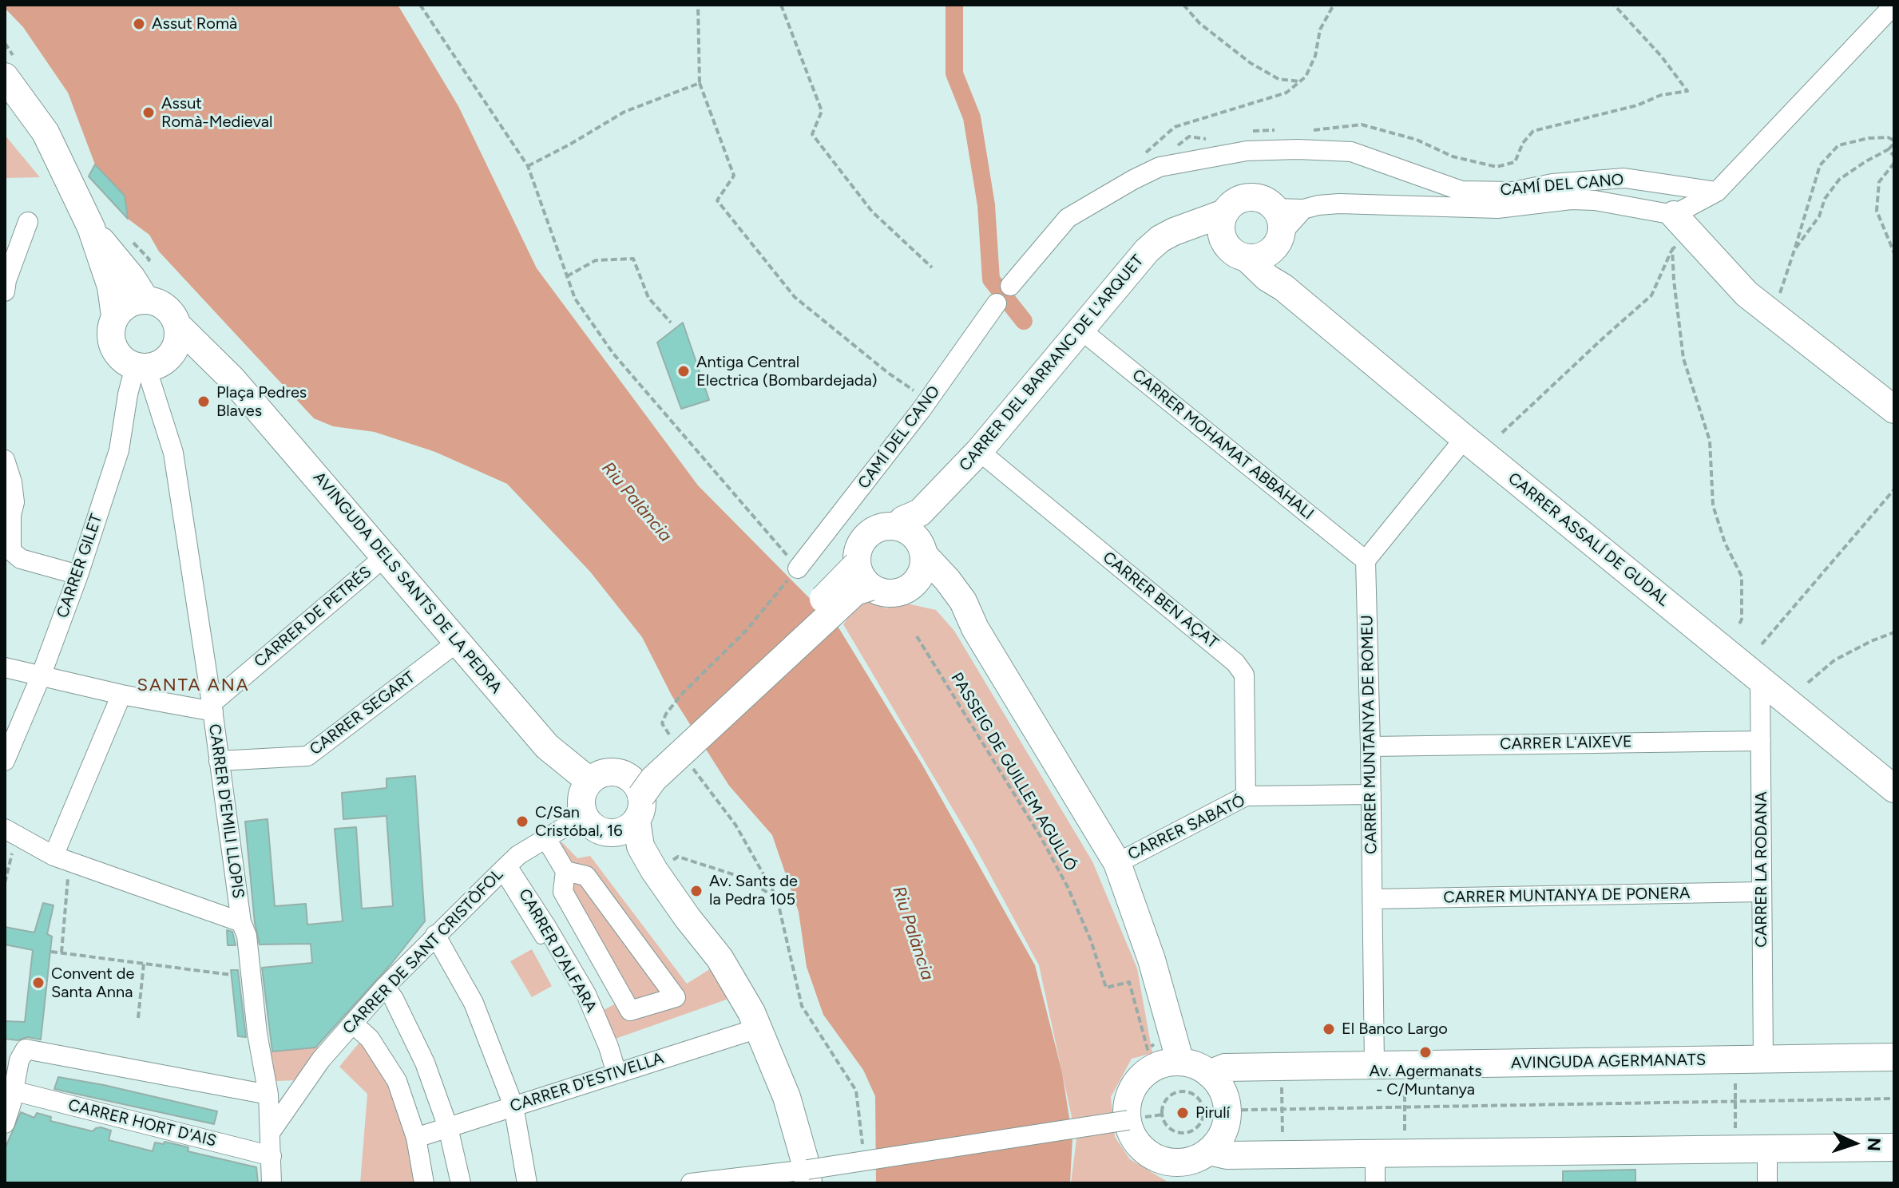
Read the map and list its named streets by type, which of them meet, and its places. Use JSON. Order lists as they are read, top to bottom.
{
  "streets": {
    "street": [
      "CAMÍ DEL CANO",
      "CARRER DEL BARRANC DE L'ARQUET",
      "CARRER MOHAMAT ABBAHALI",
      "CARRER ASSALÍ DE GUDAL",
      "CARRER GILET",
      "AVINGUDA DELS SANTS DE LA PEDRA",
      "CARRER BEN AÇAT",
      "CARRER DE PETRÉS",
      "CARRER SEGART",
      "CARRER MUNTANYA DE ROMEU",
      "CARRER L'AIXEVE",
      "CARRER D'EMILI LLOPIS",
      "CARRER SABATÓ",
      "CARRER LA RODANA",
      "CARRER MUNTANYA DE PONERA",
      "CARRER D'ALFARA",
      "CARRER DE SANT CRISTÒFOL",
      "AVINGUDA AGERMANATS",
      "CARRER D'ESTIVELLA",
      "CARRER HORT D'AIS"
    ],
    "path": ["PASSEIG DE GUILLEM AGULLÓ"]
  },
  "crossings": [
    ["CARRER DEL BARRANC DE L'ARQUET", "CARRER MOHAMAT ABBAHALI"],
    ["CARRER DEL BARRANC DE L'ARQUET", "CARRER ASSALÍ DE GUDAL"],
    ["CARRER DEL BARRANC DE L'ARQUET", "CARRER BEN AÇAT"],
    ["CARRER MOHAMAT ABBAHALI", "CARRER MUNTANYA DE ROMEU"],
    ["CARRER ASSALÍ DE GUDAL", "CARRER LA RODANA"],
    ["CARRER GILET", "AVINGUDA DELS SANTS DE LA PEDRA"],
    ["CARRER GILET", "CARRER D'EMILI LLOPIS"],
    ["AVINGUDA DELS SANTS DE LA PEDRA", "CARRER DE PETRÉS"],
    ["AVINGUDA DELS SANTS DE LA PEDRA", "CARRER SEGART"],
    ["AVINGUDA DELS SANTS DE LA PEDRA", "CARRER D'EMILI LLOPIS"],
    ["AVINGUDA DELS SANTS DE LA PEDRA", "CARRER DE SANT CRISTÒFOL"],
    ["CARRER BEN AÇAT", "CARRER SABATÓ"],
    ["CARRER DE PETRÉS", "CARRER D'EMILI LLOPIS"],
    ["CARRER SEGART", "CARRER D'EMILI LLOPIS"],
    ["CARRER MUNTANYA DE ROMEU", "CARRER L'AIXEVE"],
    ["CARRER MUNTANYA DE ROMEU", "CARRER SABATÓ"],
    ["CARRER MUNTANYA DE ROMEU", "CARRER MUNTANYA DE PONERA"],
    ["CARRER MUNTANYA DE ROMEU", "AVINGUDA AGERMANATS"],
    ["CARRER L'AIXEVE", "CARRER LA RODANA"],
    ["CARRER D'EMILI LLOPIS", "CARRER DE SANT CRISTÒFOL"],
    ["CARRER D'EMILI LLOPIS", "CARRER HORT D'AIS"],
    ["CARRER LA RODANA", "CARRER MUNTANYA DE PONERA"],
    ["CARRER LA RODANA", "AVINGUDA AGERMANATS"],
    ["CARRER D'ALFARA", "CARRER DE SANT CRISTÒFOL"],
    ["CARRER D'ALFARA", "CARRER D'ESTIVELLA"]
  ],
  "districts": ["SANTA ANA"],
  "water": ["Riu Palància"],
  "places": [
    "Assut Romà",
    "Assut Romà-Medieval",
    "Antiga Central Electrica (Bombardejada)",
    "Plaça Pedres Blaves",
    "C/San Cristóbal, 16",
    "Av. Sants de la Pedra 105",
    "Convent de Santa Anna",
    "El Banco Largo",
    "Av. Agermanats - C/Muntanya",
    "Pirulí"
  ],
  "north": "right"
}
